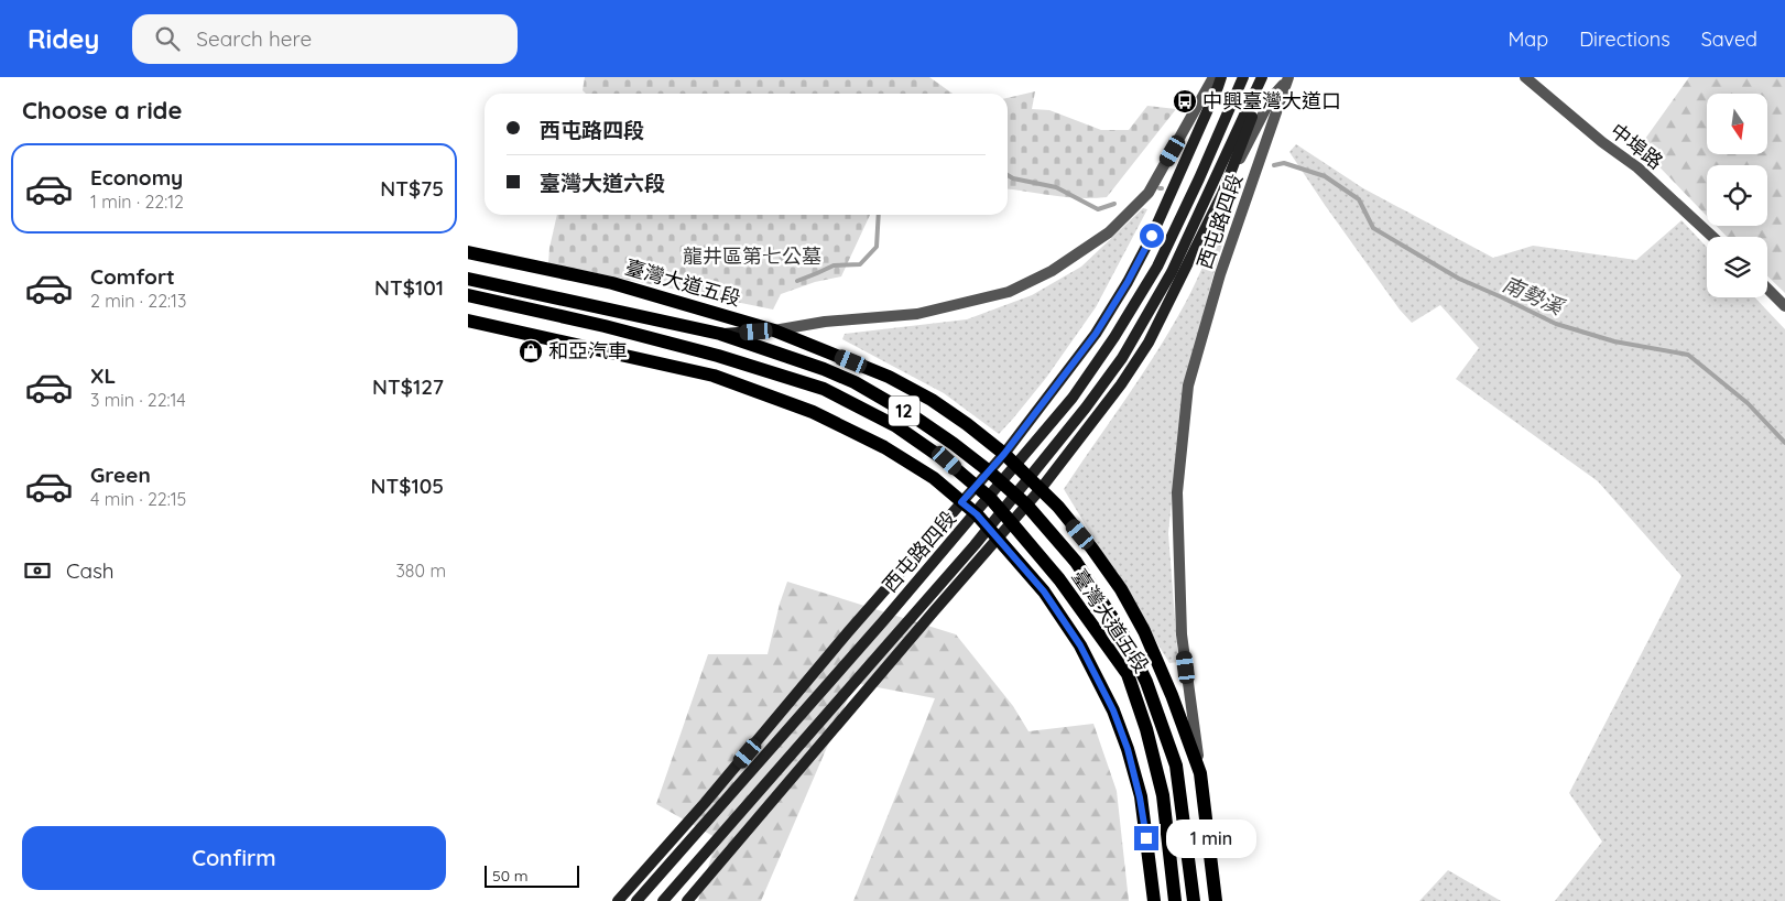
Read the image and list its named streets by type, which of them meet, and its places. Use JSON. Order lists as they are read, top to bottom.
{
  "streets": {
    "main road": ["臺灣大道五段", "12"],
    "street": ["中埠路", "西屯路四段"]
  },
  "crossings": [
    ["西屯路四段", "臺灣大道五段"],
    ["西屯路四段", "12"],
    ["臺灣大道五段", "12"]
  ],
  "water": ["南勢溪"],
  "parks": ["龍井區第七公墓"],
  "places": {
    "bus stop": ["中興臺灣大道口"],
    "shop": ["和亞汽車"]
  },
  "scale_bar": "50 m",
  "north": "bottom",
  "page": {
    "header": "Ridey",
    "search": "Search here",
    "nav": ["Map", "Directions", "Saved"],
    "heading": "Choose a ride",
    "banner": ["西屯路四段", "臺灣大道六段"],
    "list": [
      {
        "name": "Economy",
        "note": "1 min · 22:12",
        "value": "NT$75"
      },
      {
        "name": "Comfort",
        "note": "2 min · 22:13",
        "value": "NT$101"
      },
      {
        "name": "XL",
        "note": "3 min · 22:14",
        "value": "NT$127"
      },
      {
        "name": "Green",
        "note": "4 min · 22:15",
        "value": "NT$105"
      }
    ],
    "pay": ["Cash", "380 m"],
    "buttons": "Confirm",
    "bubble": "1 min",
    "scale": "50 m"
  }
}
